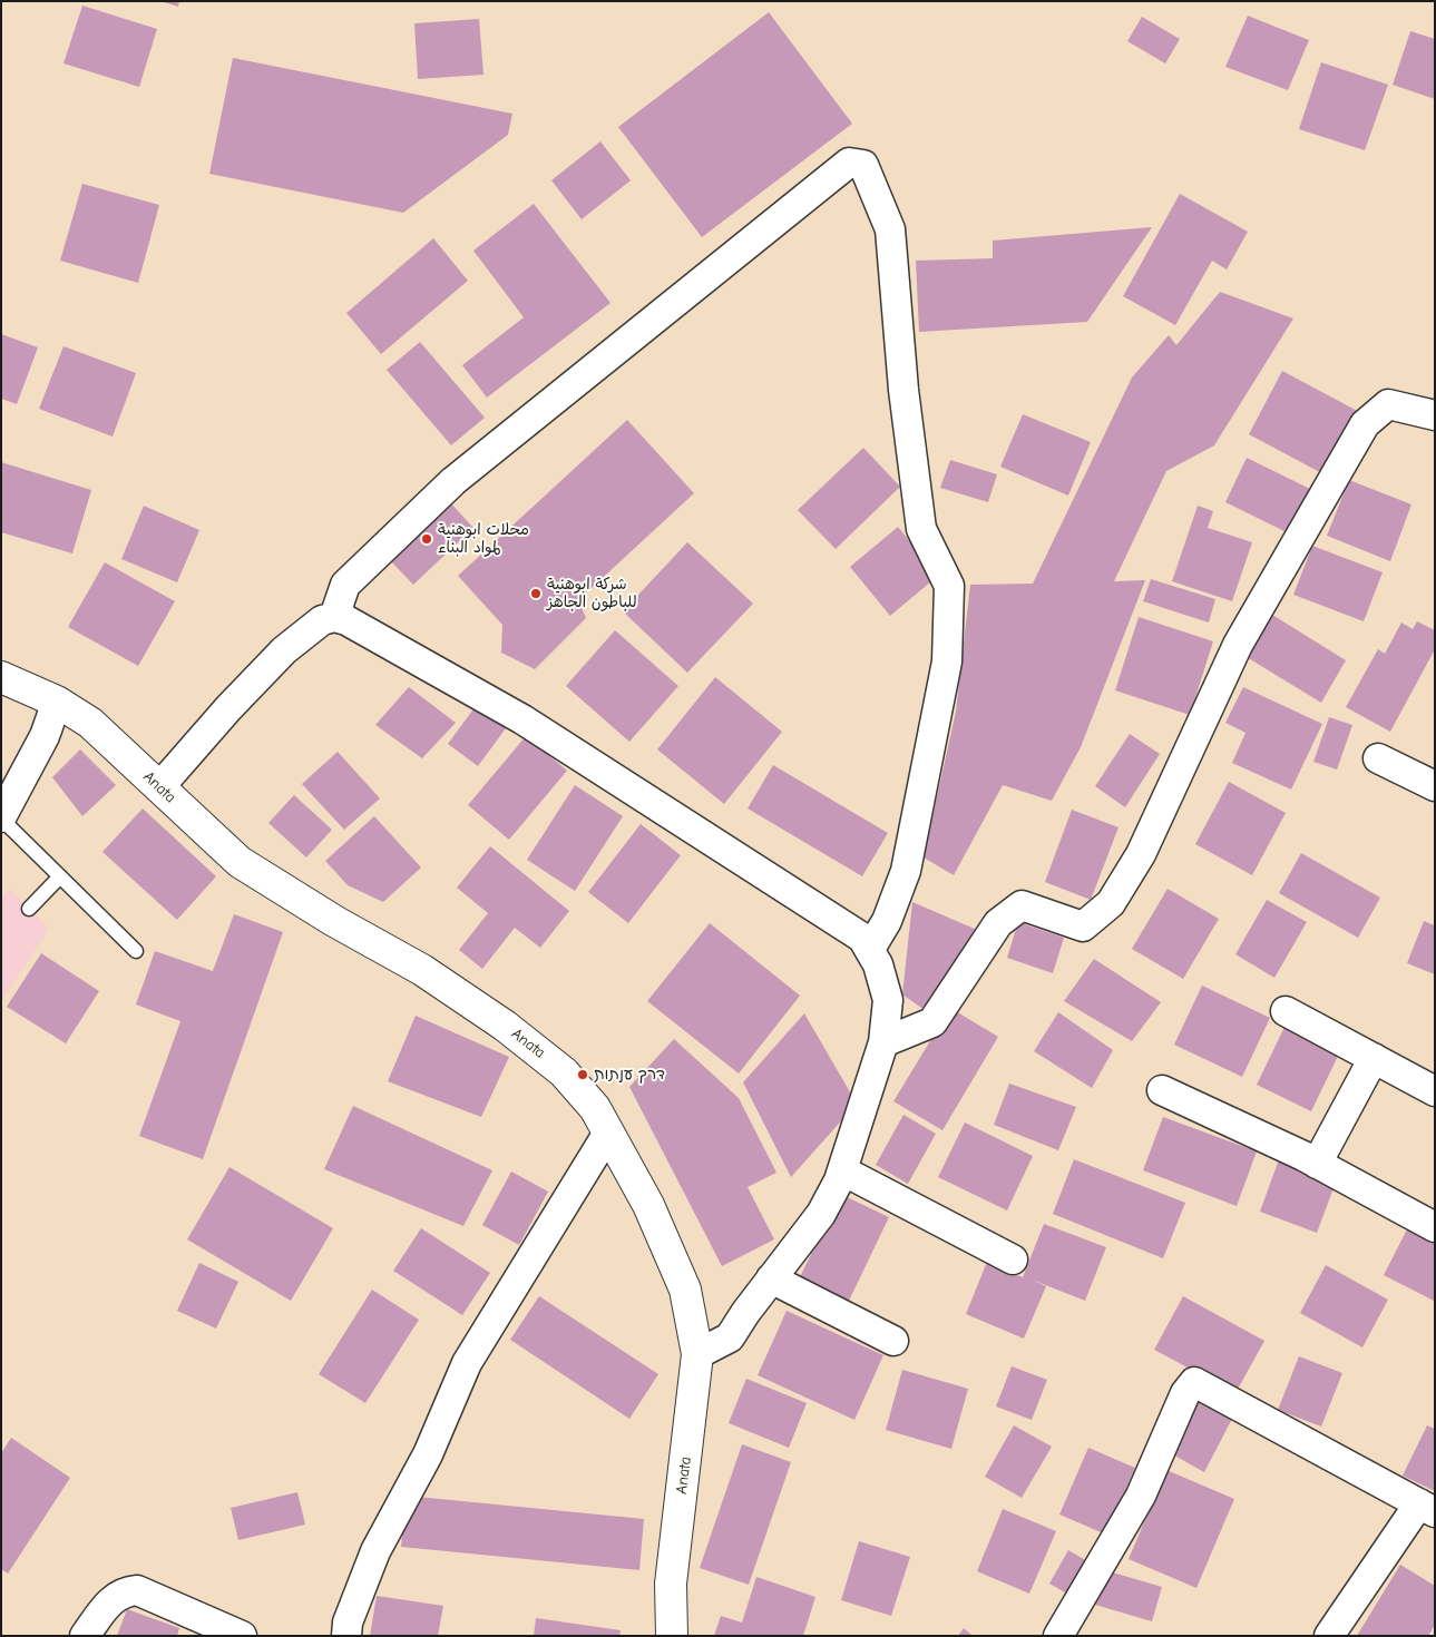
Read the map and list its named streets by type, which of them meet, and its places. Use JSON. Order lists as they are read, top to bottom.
{
  "streets": {
    "street": ["Anata"]
  },
  "places": ["محلات ابوهنية لمواد البناء", "شركة ابوهنية للباطون الجاهز", "דרך ענתות"]
}
